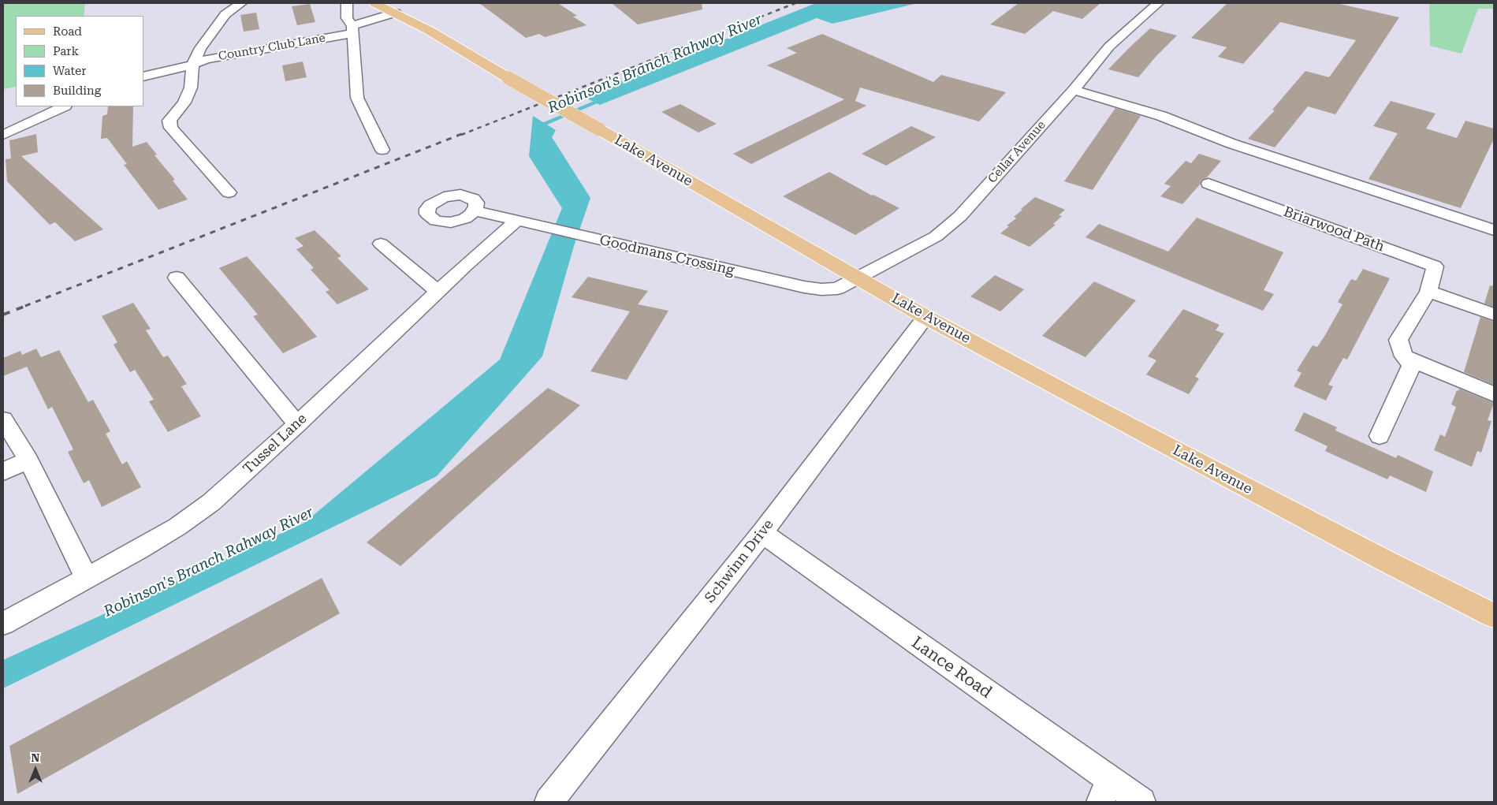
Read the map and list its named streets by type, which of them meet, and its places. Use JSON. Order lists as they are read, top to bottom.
{
  "streets": {
    "main road": ["Lake Avenue"],
    "street": [
      "Country Club Lane",
      "Cellar Avenue",
      "Briarwood Path",
      "Goodmans Crossing",
      "Tussel Lane",
      "Schwinn Drive",
      "Lance Road"
    ]
  },
  "crossings": [
    ["Cellar Avenue", "Lake Avenue"],
    ["Cellar Avenue", "Goodmans Crossing"],
    ["Lake Avenue", "Goodmans Crossing"],
    ["Lake Avenue", "Schwinn Drive"],
    ["Goodmans Crossing", "Tussel Lane"],
    ["Schwinn Drive", "Lance Road"]
  ],
  "water": ["Robinson's Branch Rahway River"],
  "legend": [
    "Road",
    "Park",
    "Water",
    "Building"
  ],
  "north": "top"
}
